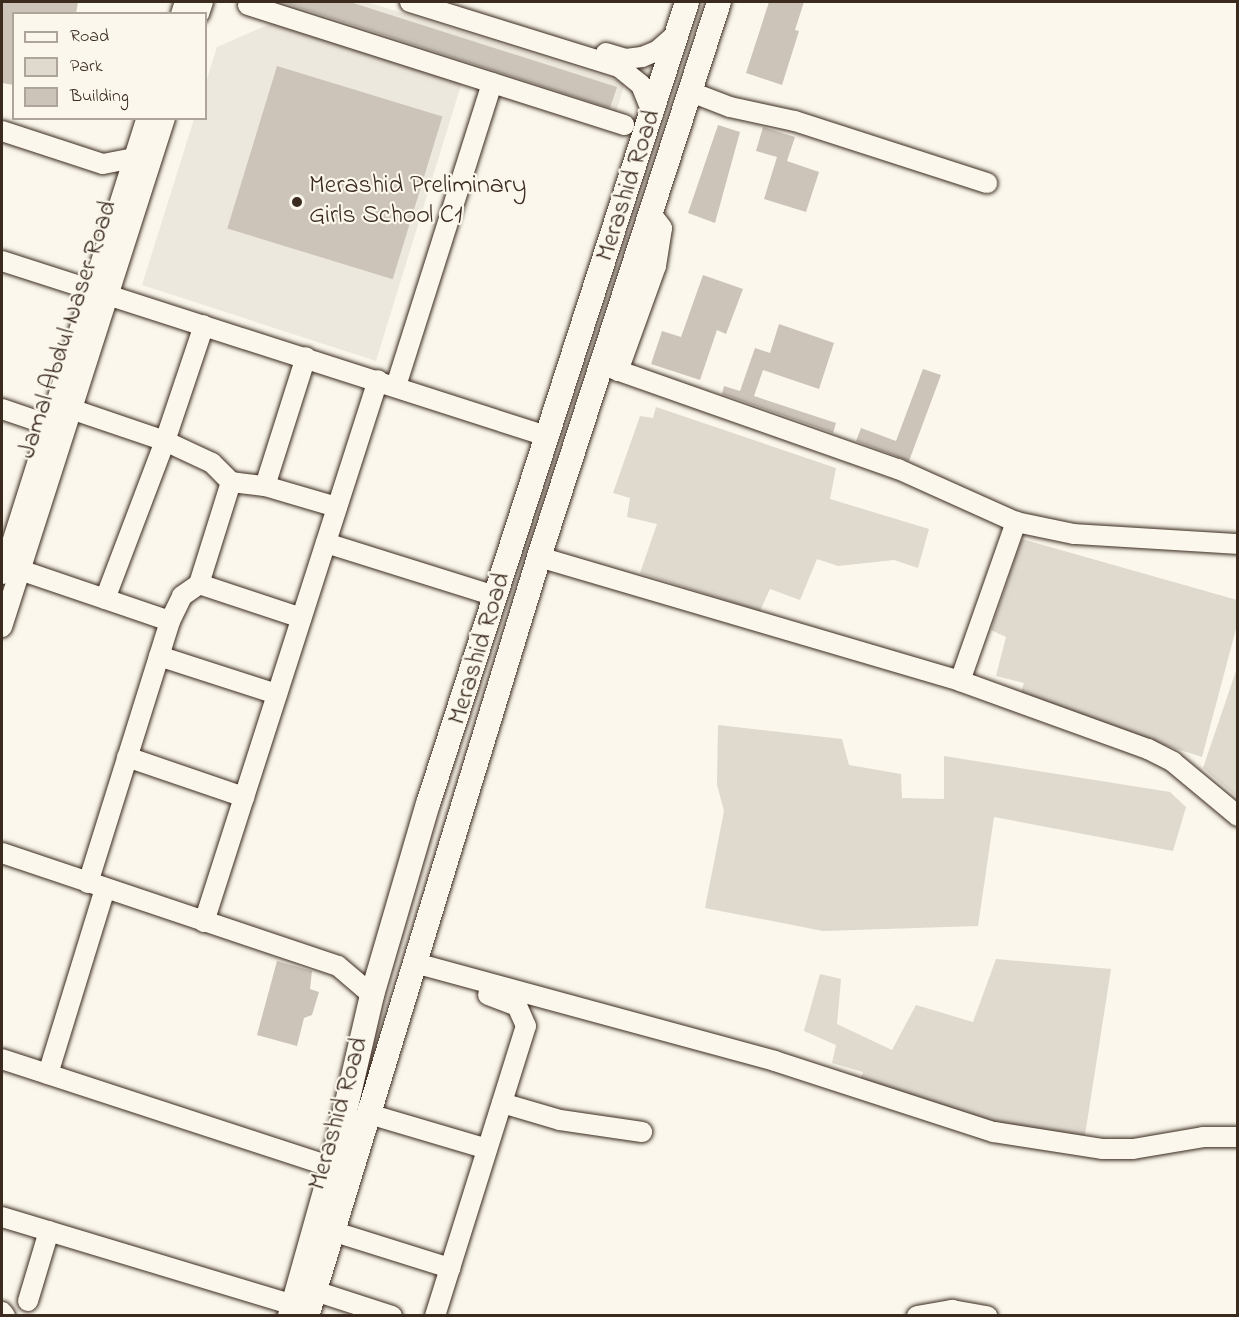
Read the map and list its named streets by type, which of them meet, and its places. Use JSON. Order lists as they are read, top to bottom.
{
  "streets": {
    "main road": ["Merashid Road"],
    "street": ["Jamal Abdul Naser Road"]
  },
  "places": ["Merashid Preliminary Girls School C1"],
  "legend": ["Road", "Park", "Building"]
}
